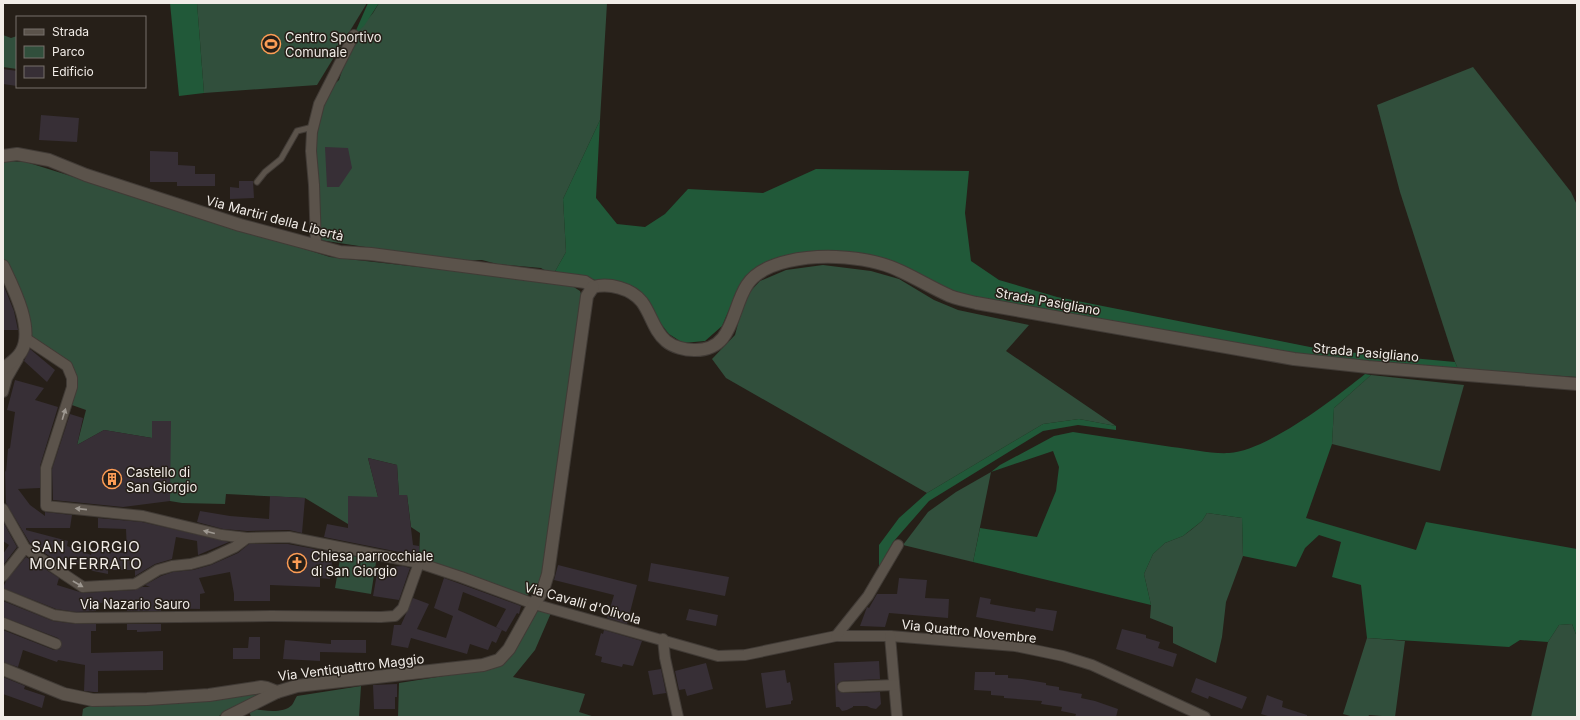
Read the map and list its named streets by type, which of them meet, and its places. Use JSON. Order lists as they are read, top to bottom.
{
  "streets": {
    "street": [
      "Via Martiri della Libertà",
      "Strada Pasigliano",
      "Via Cavalli d'Olivola",
      "Via Nazario Sauro",
      "Via Quattro Novembre",
      "Via Ventiquattro Maggio"
    ]
  },
  "crossings": [
    ["Via Martiri della Libertà", "Strada Pasigliano"],
    ["Via Martiri della Libertà", "Via Ventiquattro Maggio"],
    ["Strada Pasigliano", "Via Ventiquattro Maggio"],
    ["Via Cavalli d'Olivola", "Via Nazario Sauro"],
    ["Via Cavalli d'Olivola", "Via Quattro Novembre"],
    ["Via Cavalli d'Olivola", "Via Ventiquattro Maggio"]
  ],
  "districts": ["SAN GIORGIO MONFERRATO"],
  "places": {
    "sports": ["Centro Sportivo Comunale"],
    "building": ["Castello di San Giorgio"],
    "church": ["Chiesa parrocchiale di San Giorgio"]
  },
  "legend": ["Strada", "Parco", "Edificio"]
}
